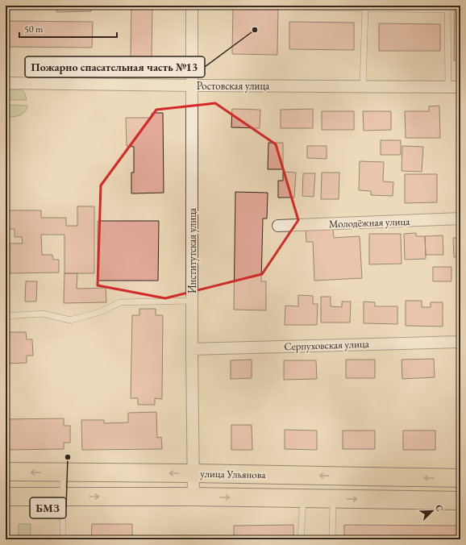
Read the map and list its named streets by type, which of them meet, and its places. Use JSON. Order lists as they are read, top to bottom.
{
  "streets": {
    "main road": ["улица Ульянова"],
    "street": [
      "Ростовская улица",
      "Молодёжная улица",
      "Институтская улица",
      "Серпуховская улица"
    ]
  },
  "crossings": [
    ["Ростовская улица", "Институтская улица"],
    ["Институтская улица", "Серпуховская улица"],
    ["Институтская улица", "улица Ульянова"]
  ],
  "places": ["Пожарно спасательная часть №13", "БМЗ"],
  "scale_bar": "50 m",
  "north": "top right"
}
